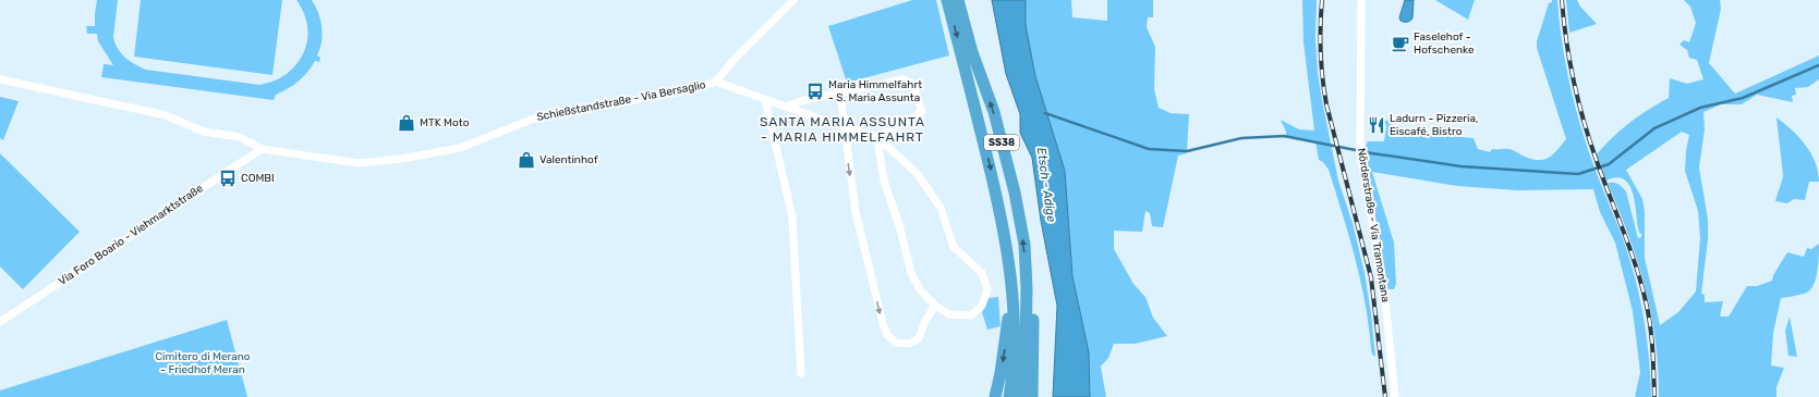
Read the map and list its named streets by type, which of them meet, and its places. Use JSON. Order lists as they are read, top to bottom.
{
  "streets": {
    "highway": ["SS38"],
    "street": ["Schießstandstraße - Via Bersaglio", "Nörderstraße - Via Tramontana", "Via Foro Boario - Viehmarktstraße"]
  },
  "crossings": [
    ["Schießstandstraße - Via Bersaglio", "Via Foro Boario - Viehmarktstraße"]
  ],
  "districts": ["SANTA MARIA ASSUNTA - MARIA HIMMELFAHRT"],
  "water": ["Etsch - Adige"],
  "parks": ["Cimitero di Merano - Friedhof Meran"],
  "places": {
    "cafe": ["Faselehof - Hofschenke"],
    "bus stop": ["Maria Himmelfahrt - S. Maria Assunta", "COMBI"],
    "shop": ["MTK Moto", "Valentinhof"],
    "restaurant": ["Ladurn - Pizzeria, Eiscafé, Bistro"]
  }
}
